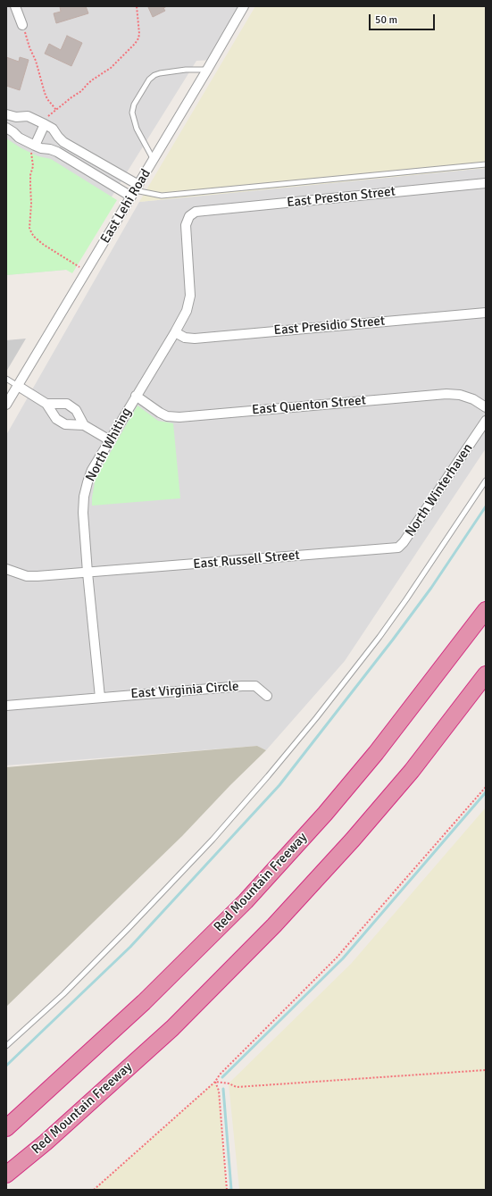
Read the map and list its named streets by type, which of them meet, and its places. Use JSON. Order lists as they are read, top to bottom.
{
  "streets": {
    "highway": ["Red Mountain Freeway"],
    "street": [
      "East Preston Street",
      "East Lehi Road",
      "East Presidio Street",
      "East Quenton Street",
      "North Whiting",
      "North Winterhaven",
      "East Russell Street",
      "East Virginia Circle"
    ]
  },
  "crossings": [
    ["East Preston Street", "North Whiting"],
    ["East Presidio Street", "North Whiting"],
    ["East Quenton Street", "North Whiting"],
    ["North Whiting", "East Russell Street"],
    ["North Whiting", "East Virginia Circle"],
    ["North Winterhaven", "East Russell Street"]
  ],
  "scale_bar": "50 m"
}
